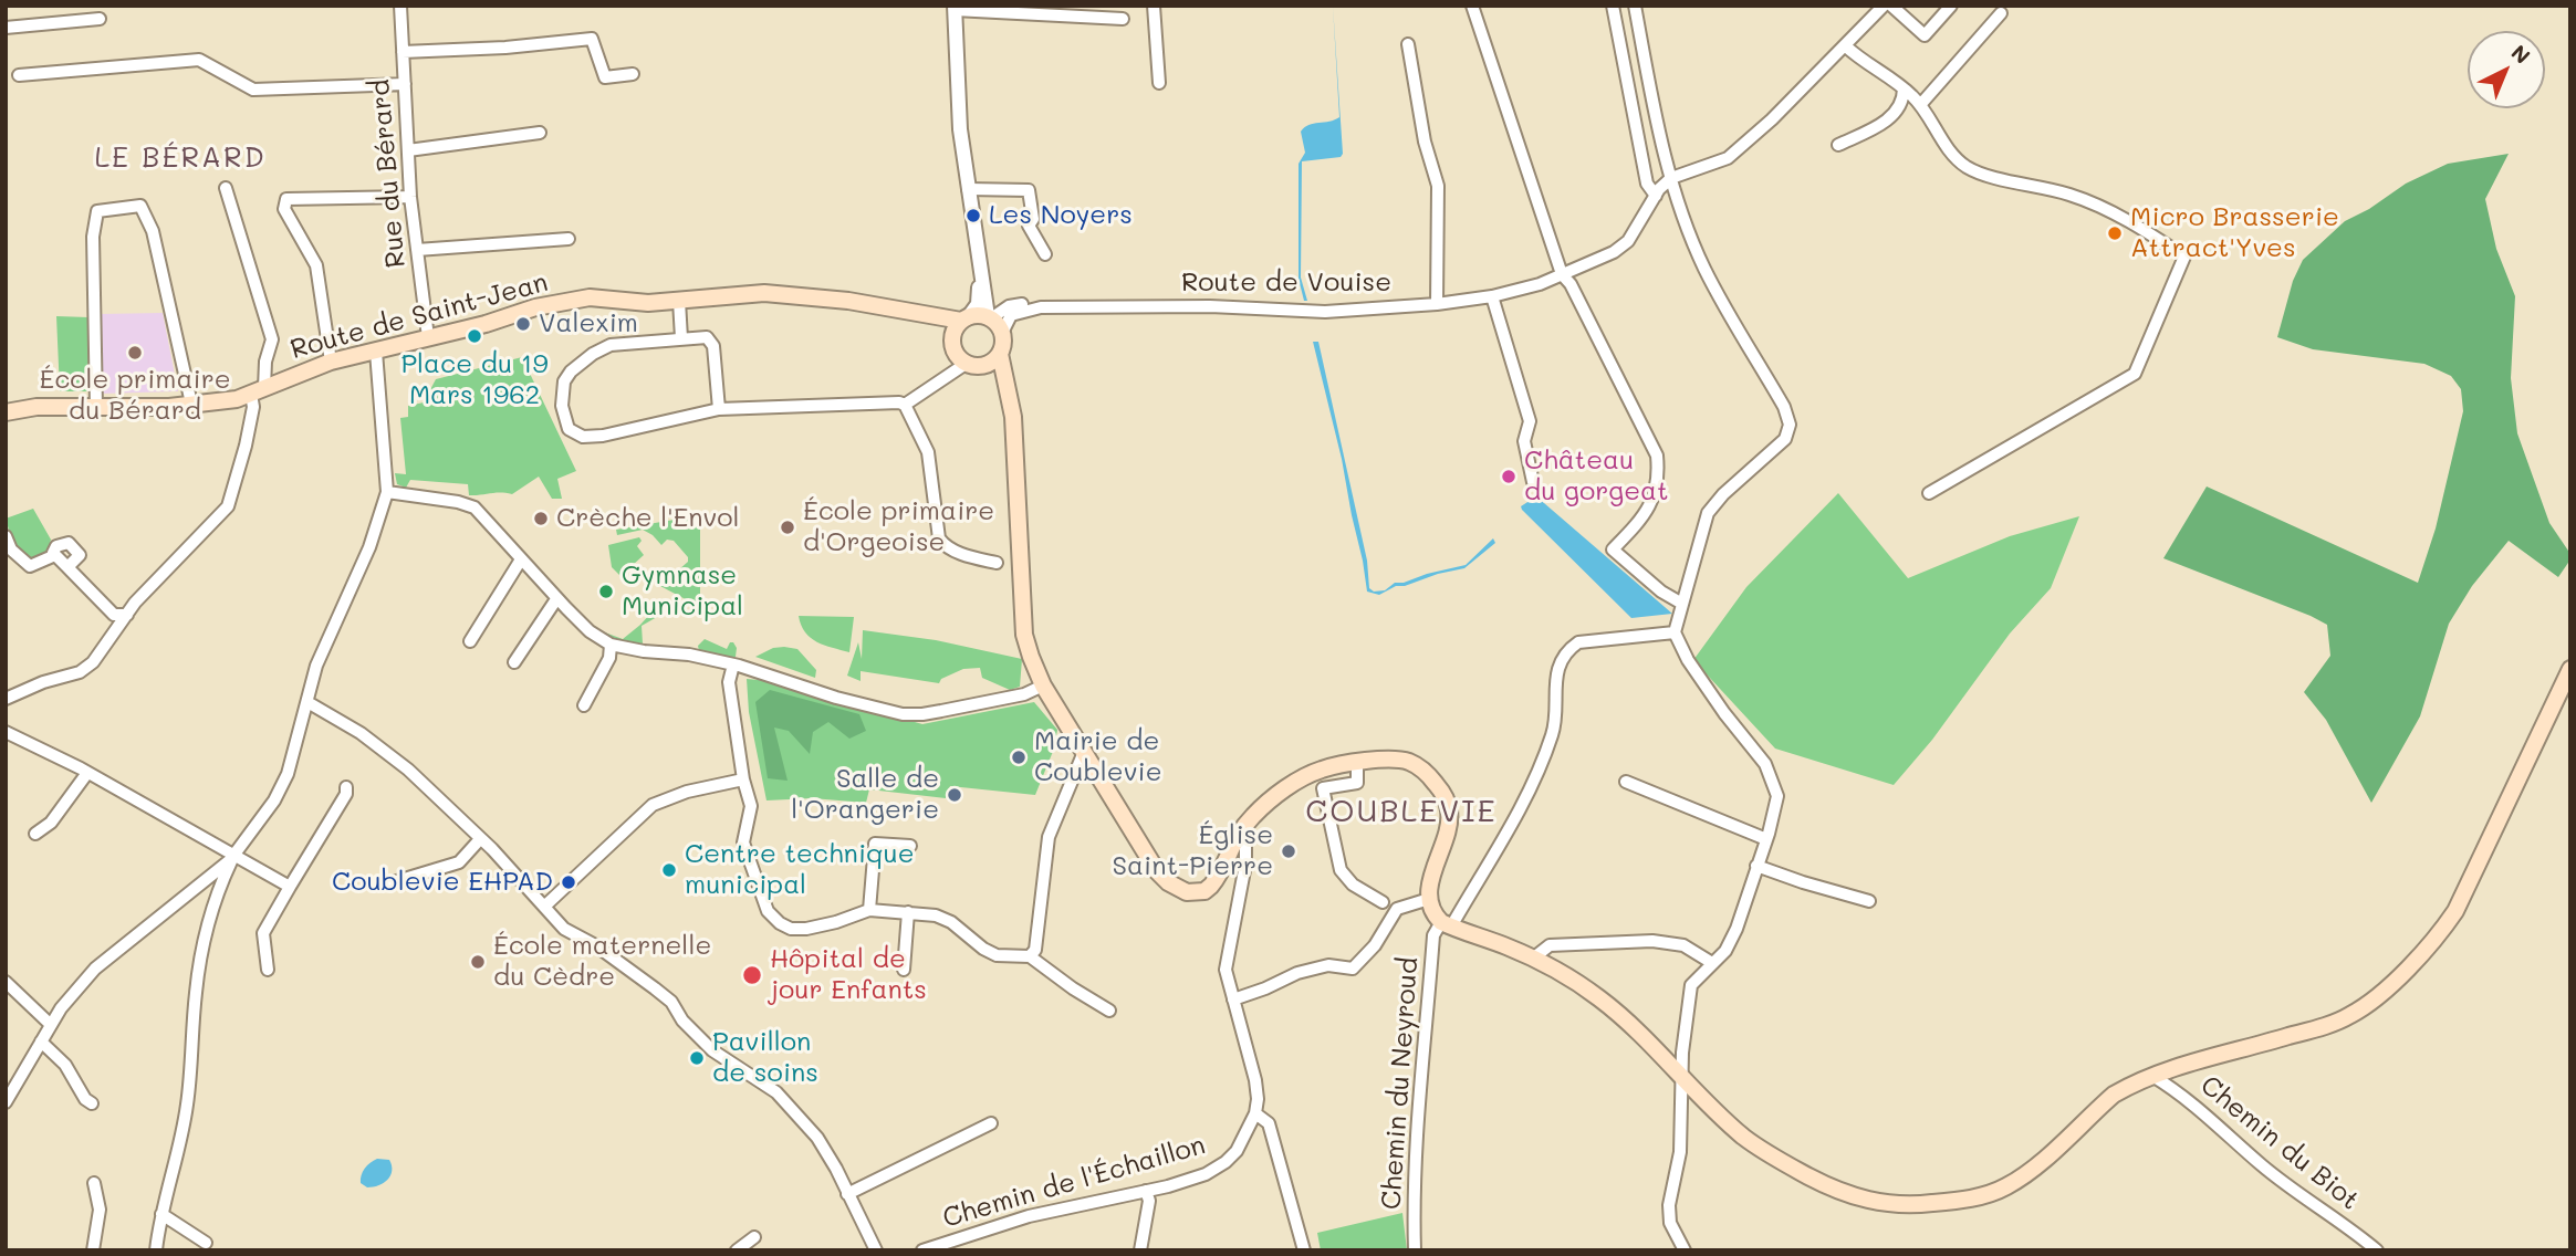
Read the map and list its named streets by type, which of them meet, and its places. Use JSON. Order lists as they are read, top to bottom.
{
  "streets": {
    "main road": ["Route de Saint-Jean"],
    "street": [
      "Rue du Bérard",
      "Route de Vouise",
      "Chemin du Neyroud",
      "Chemin du Biot",
      "Chemin de l'Échaillon"
    ]
  },
  "crossings": [
    ["Rue du Bérard", "Route de Saint-Jean"],
    ["Route de Vouise", "Route de Saint-Jean"]
  ],
  "districts": ["LE BÉRARD", "COUBLEVIE"],
  "places": [
    "Les Noyers",
    "Micro Brasserie Attract'Yves",
    "Valexim",
    "Place du 19 Mars 1962",
    "École primaire du Bérard",
    "Château du gorgeat",
    "Crèche l'Envol",
    "École primaire d'Orgeoise",
    "Gymnase Municipal",
    "Mairie de Coublevie",
    "Salle de l'Orangerie",
    "Église Saint-Pierre",
    "Centre technique municipal",
    "Coublevie EHPAD",
    "École maternelle du Cèdre",
    "Hôpital de jour Enfants",
    "Pavillon de soins"
  ],
  "north": "top right"
}
